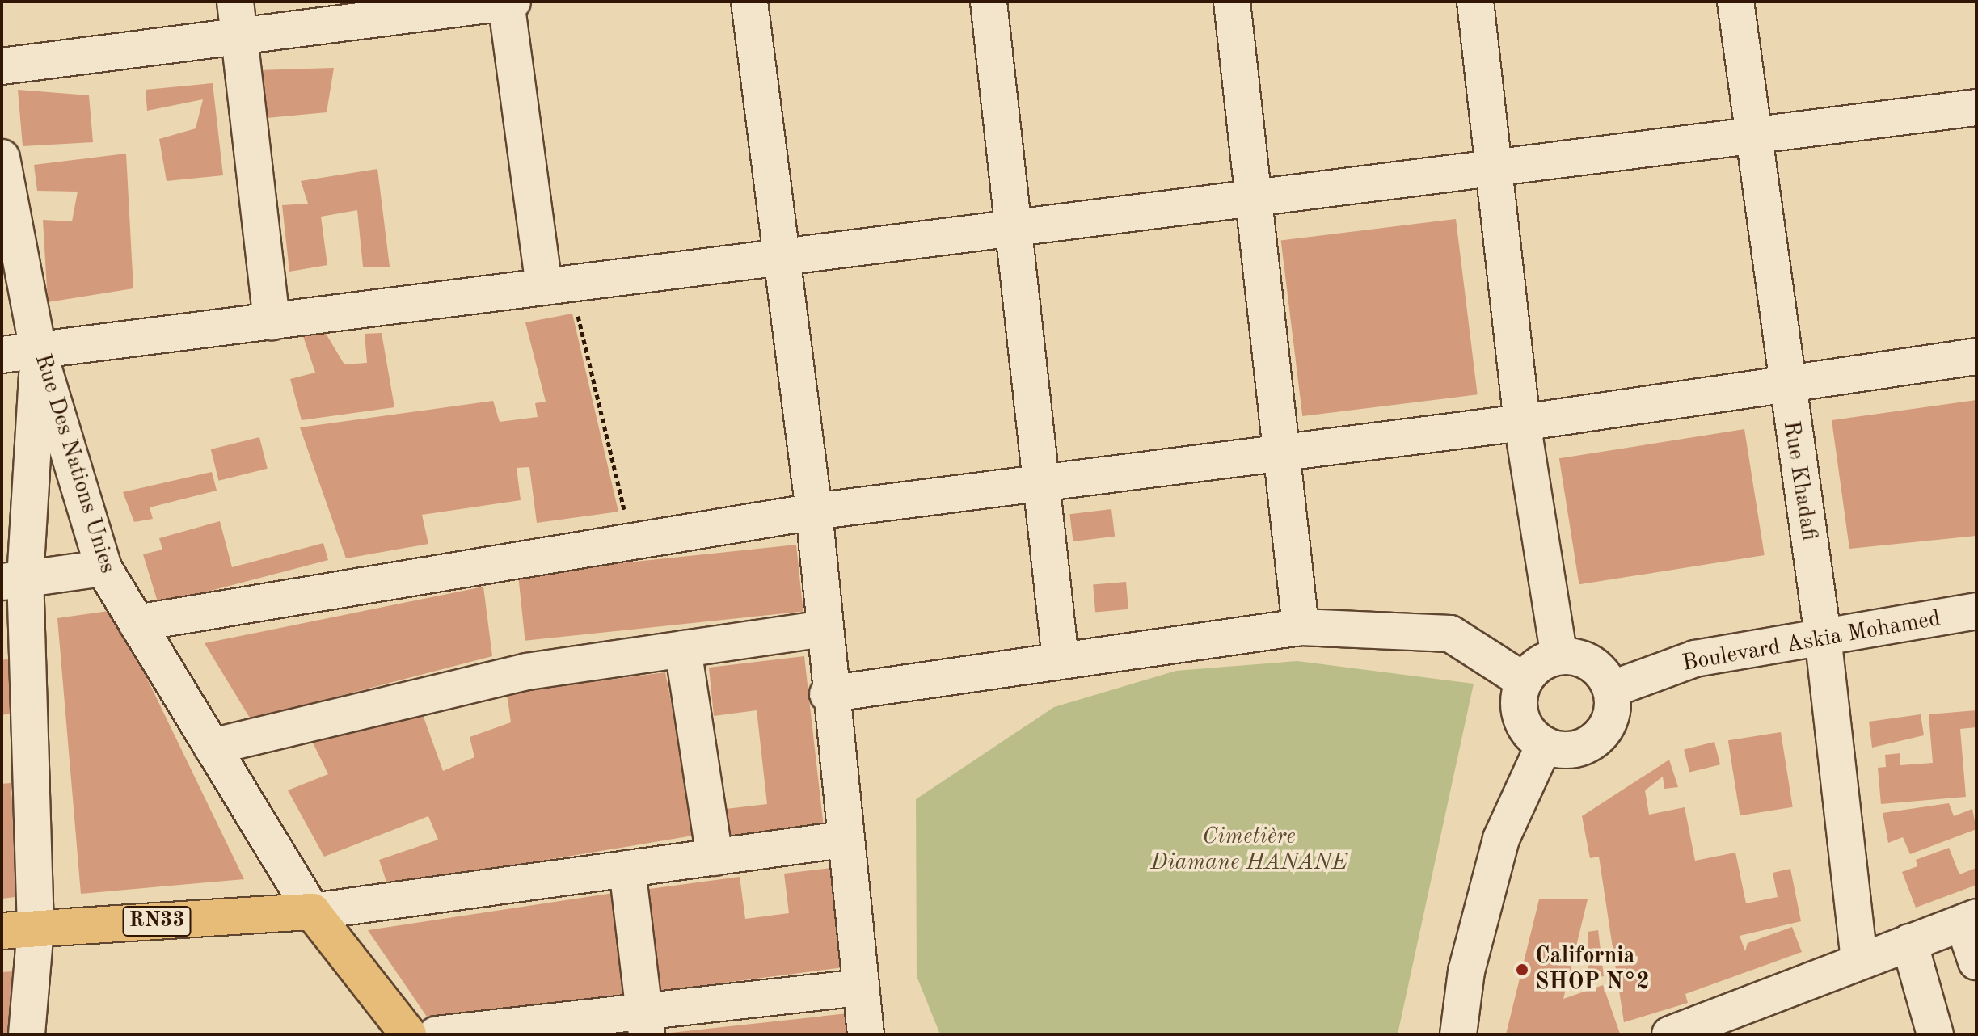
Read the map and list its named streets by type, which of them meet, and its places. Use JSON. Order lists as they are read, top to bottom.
{
  "streets": {
    "main road": ["RN33"],
    "street": ["Rue Des Nations Unies", "Rue Khadafi", "Boulevard Askia Mohamed"]
  },
  "crossings": [
    ["Rue Des Nations Unies", "RN33"],
    ["Rue Khadafi", "Boulevard Askia Mohamed"]
  ],
  "parks": ["Cimetière Diamane HANANE"],
  "places": ["California SHOP N°2"]
}
